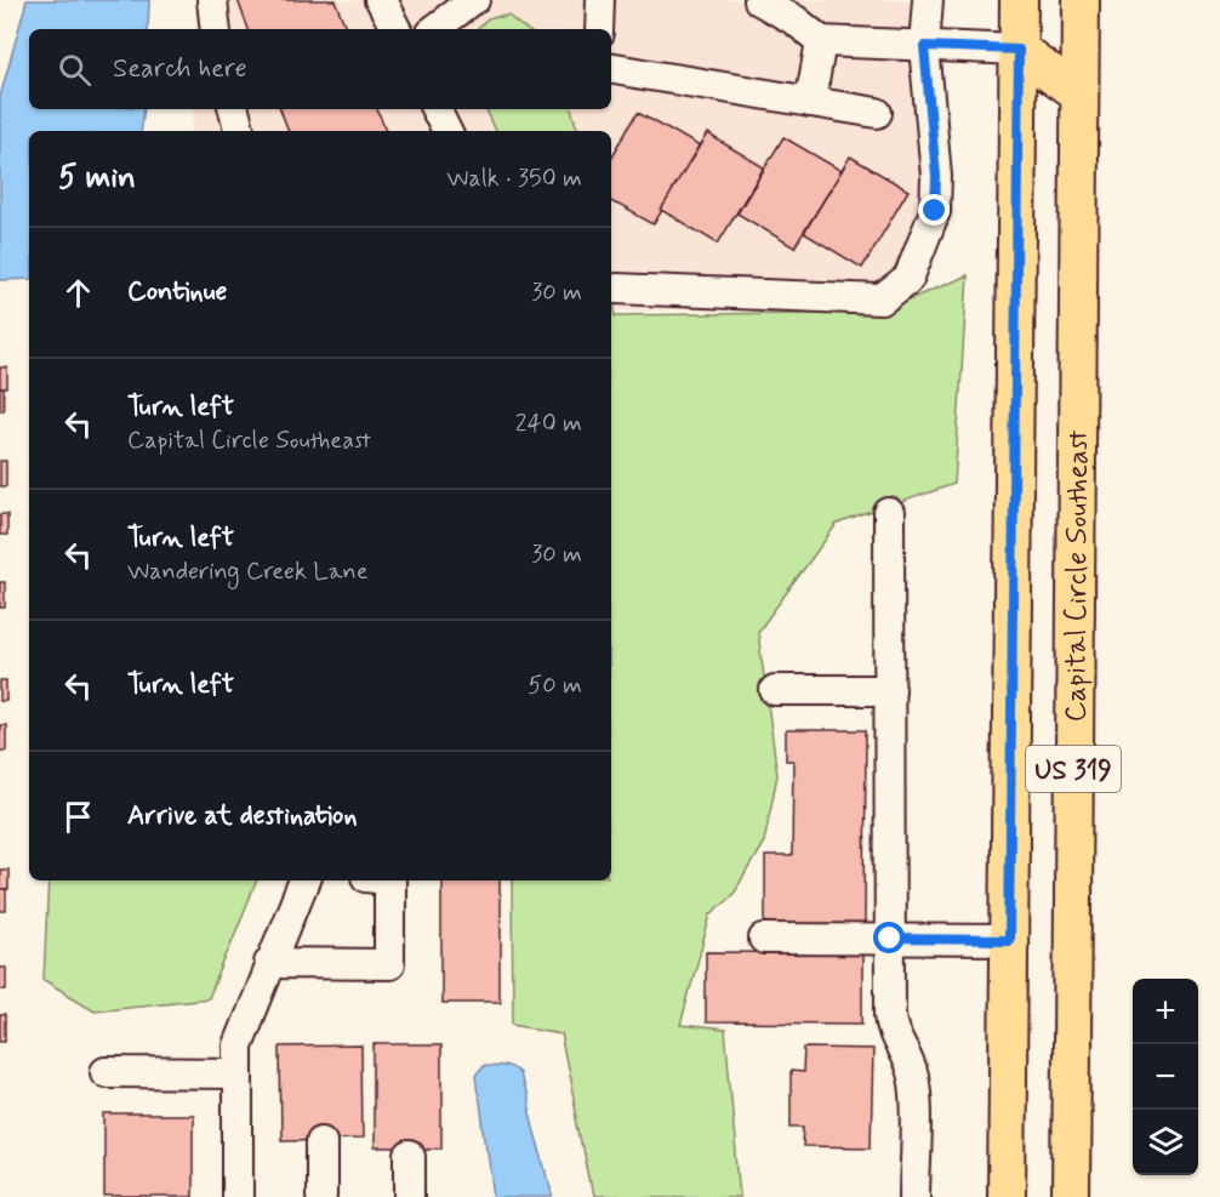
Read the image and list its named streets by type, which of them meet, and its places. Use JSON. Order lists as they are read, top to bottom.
{
  "streets": {
    "main road": ["Capital Circle Southeast", "US 319"]
  },
  "page": {
    "search": "Search here",
    "heading": ["5 min", "Walk · 350 m"],
    "list": [
      ["Continue", "30 m"],
      ["Turn left", "Capital Circle Southeast", "240 m"],
      ["Turn left", "Wandering Creek Lane", "30 m"],
      ["Turn left", "50 m"],
      "Arrive at destination"
    ],
    "map_buttons": ["+", "−"]
  }
}
